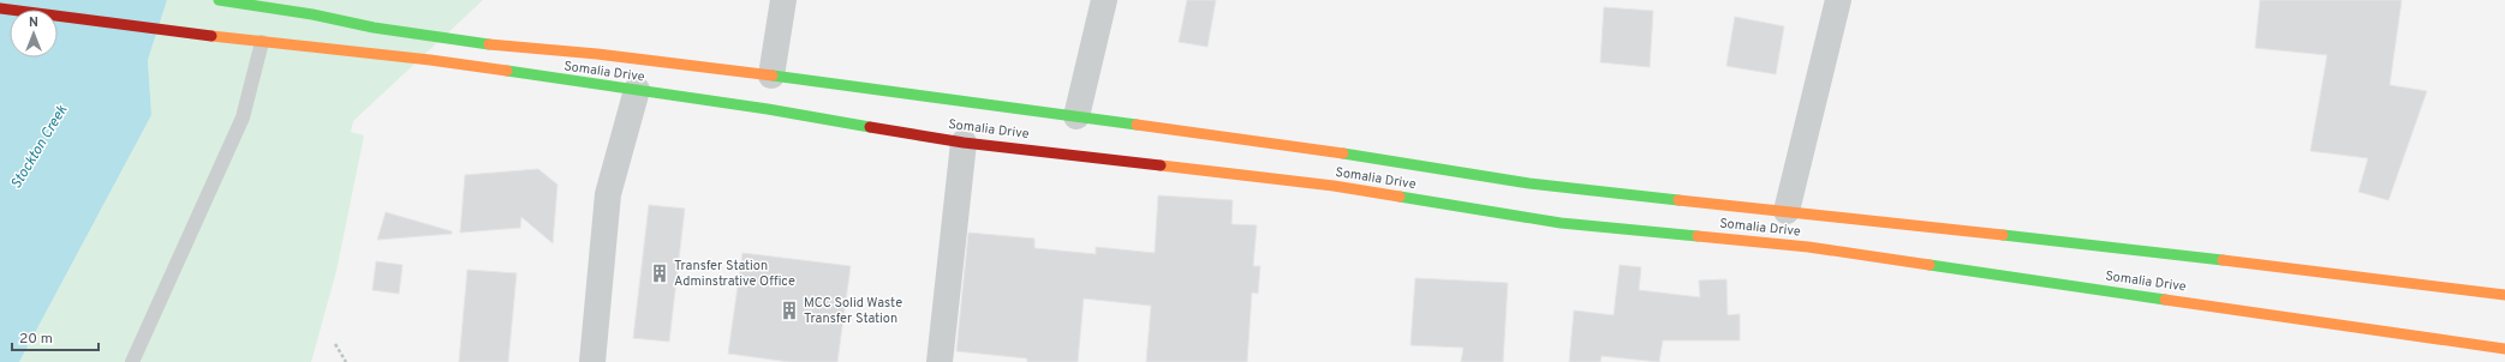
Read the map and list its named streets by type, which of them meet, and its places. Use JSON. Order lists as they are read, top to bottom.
{
  "streets": {
    "main road": ["Somalia Drive"]
  },
  "water": ["Stockton Creek"],
  "places": {
    "building": ["Transfer Station Adminstrative Office", "MCC Solid Waste Transfer Station"]
  },
  "scale_bar": "20 m",
  "north": "top"
}
